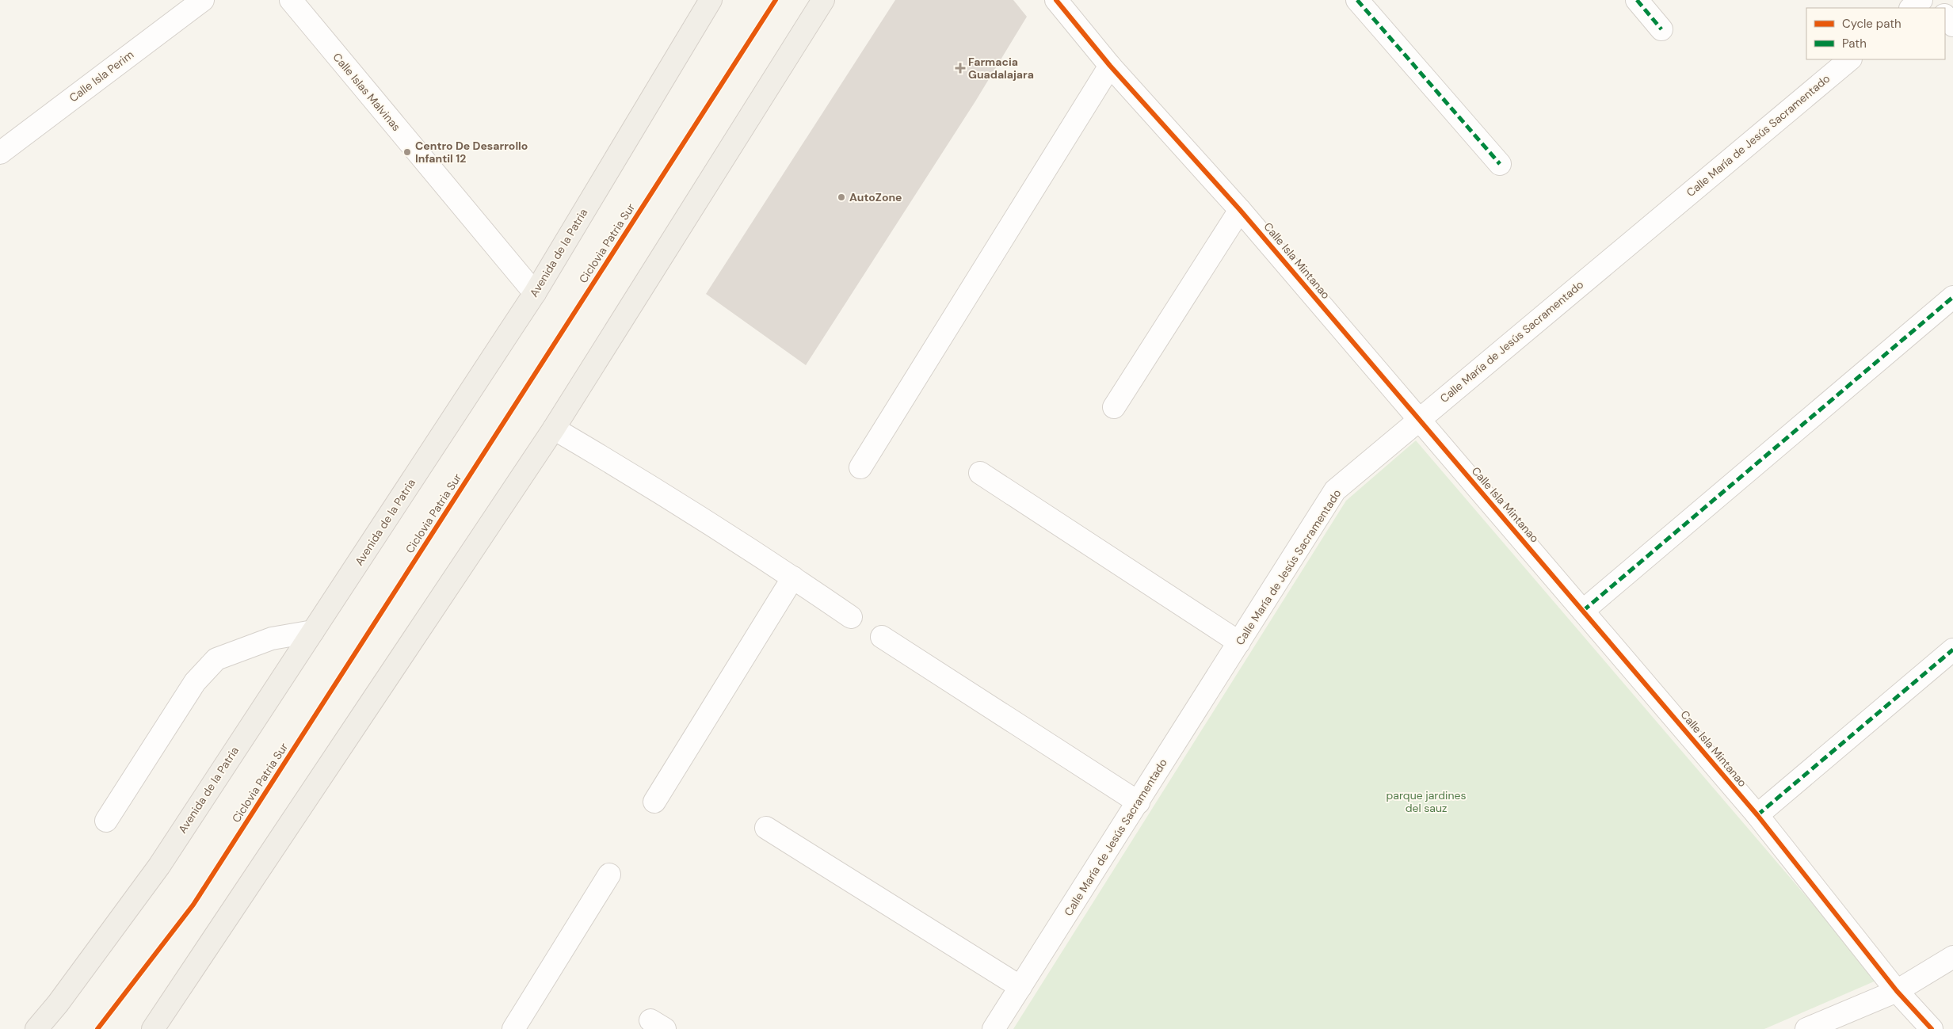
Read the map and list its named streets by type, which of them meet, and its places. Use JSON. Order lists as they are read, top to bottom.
{
  "streets": {
    "main road": ["Avenida de la Patria"],
    "street": [
      "Calle Isla Perim",
      "Calle Islas Malvinas",
      "Calle María de Jesús Sacramentado",
      "Calle Isla Mintanao"
    ],
    "cycle path": ["Ciclovia Patria Sur"]
  },
  "crossings": [
    ["Calle Islas Malvinas", "Avenida de la Patria"],
    ["Calle María de Jesús Sacramentado", "Calle Isla Mintanao"]
  ],
  "parks": ["parque jardines del sauz"],
  "places": {
    "health": ["Farmacia Guadalajara"],
    "other": ["Centro De Desarrollo Infantil 12", "AutoZone"]
  },
  "legend": ["Cycle path", "Path"]
}
